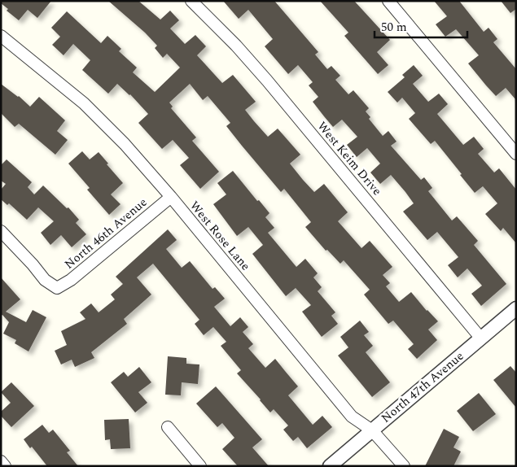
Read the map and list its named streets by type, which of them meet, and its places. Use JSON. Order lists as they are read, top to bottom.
{
  "streets": {
    "street": [
      "West Keim Drive",
      "North 46th Avenue",
      "West Rose Lane",
      "North 47th Avenue"
    ]
  },
  "crossings": [
    ["West Keim Drive", "North 47th Avenue"],
    ["North 46th Avenue", "West Rose Lane"],
    ["West Rose Lane", "North 47th Avenue"]
  ],
  "scale_bar": "50 m"
}
